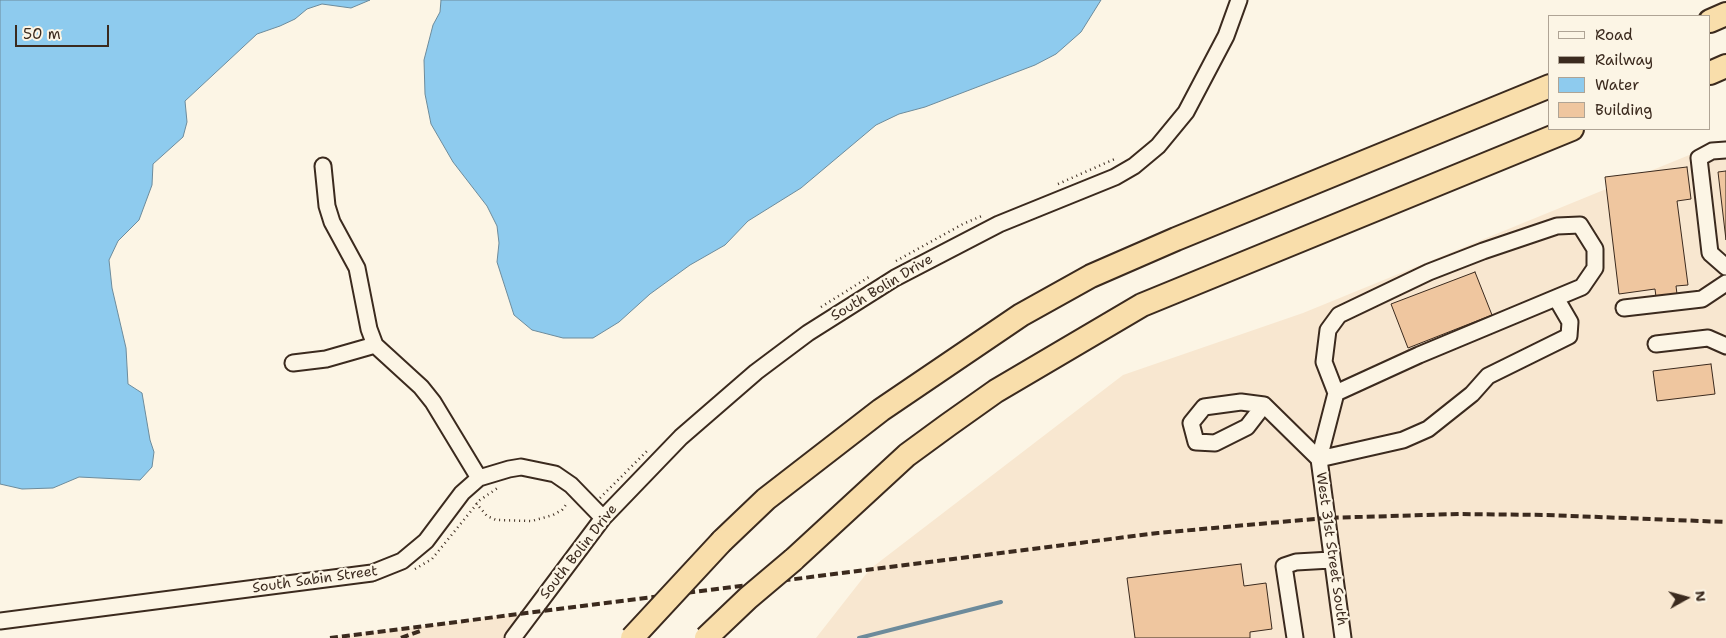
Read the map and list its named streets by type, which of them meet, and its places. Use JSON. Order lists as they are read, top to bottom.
{
  "streets": {
    "street": ["South Bolin Drive", "West 31st Street South", "South Sabin Street"]
  },
  "crossings": [
    ["South Bolin Drive", "South Sabin Street"]
  ],
  "legend": [
    "Road",
    "Railway",
    "Water",
    "Building"
  ],
  "scale_bar": "50 m",
  "north": "right"
}
